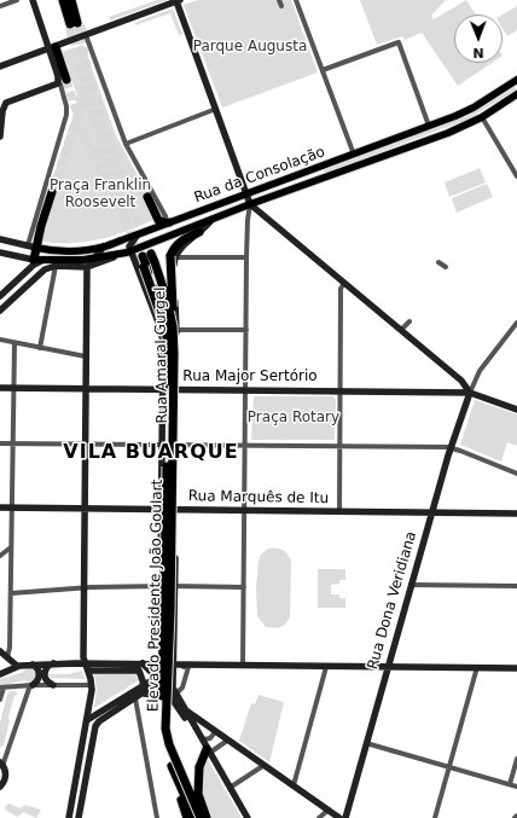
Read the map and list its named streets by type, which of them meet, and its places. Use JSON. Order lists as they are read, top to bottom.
{
  "streets": {
    "highway": ["Elevado Presidente João Goulart"],
    "main road": ["Rua da Consolação"],
    "street": [
      "Rua Amaral Gurgel",
      "Rua Major Sertório",
      "Rua Marquês de Itu",
      "Rua Dona Veridiana"
    ]
  },
  "crossings": [
    ["Rua da Consolação", "Rua Amaral Gurgel"],
    ["Rua Amaral Gurgel", "Rua Major Sertório"],
    ["Rua Amaral Gurgel", "Rua Marquês de Itu"],
    ["Rua Amaral Gurgel", "Elevado Presidente João Goulart"],
    ["Rua Major Sertório", "Rua Dona Veridiana"],
    ["Rua Marquês de Itu", "Rua Dona Veridiana"]
  ],
  "districts": ["VILA BUARQUE"],
  "parks": ["Parque Augusta", "Praça Franklin Roosevelt", "Praça Rotary"],
  "north": "bottom"
}
